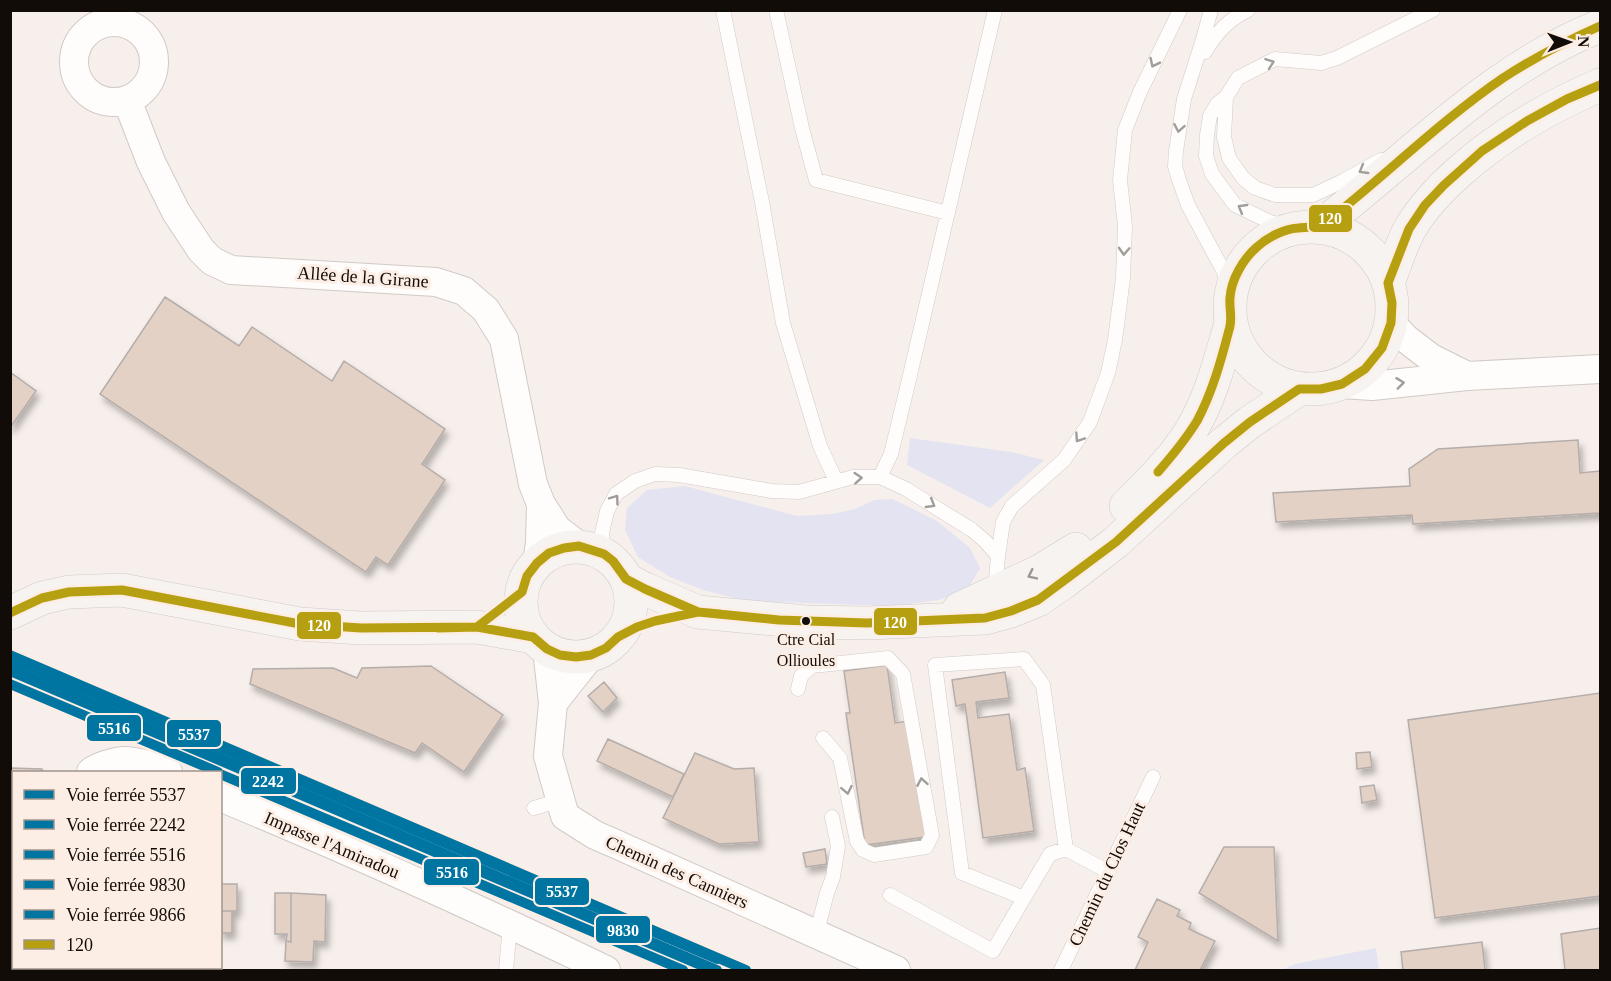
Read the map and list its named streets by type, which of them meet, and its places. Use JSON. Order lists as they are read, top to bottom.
{
  "streets": {
    "street": ["Allée de la Girane", "Impasse l'Amiradou", "Chemin des Canniers"],
    "lane": ["Chemin du Clos Haut"]
  },
  "crossings": [
    ["Allée de la Girane", "Chemin des Canniers"]
  ],
  "places": ["Ctre Cial Ollioules"],
  "lines": [
    "transit line 120",
    "rail line 5537",
    "rail line 9866",
    "rail line 9830",
    "rail line 2242",
    "rail line 5516"
  ],
  "legend": [
    "Voie ferrée 5537",
    "Voie ferrée 2242",
    "Voie ferrée 5516",
    "Voie ferrée 9830",
    "Voie ferrée 9866",
    "120"
  ],
  "north": "right"
}
